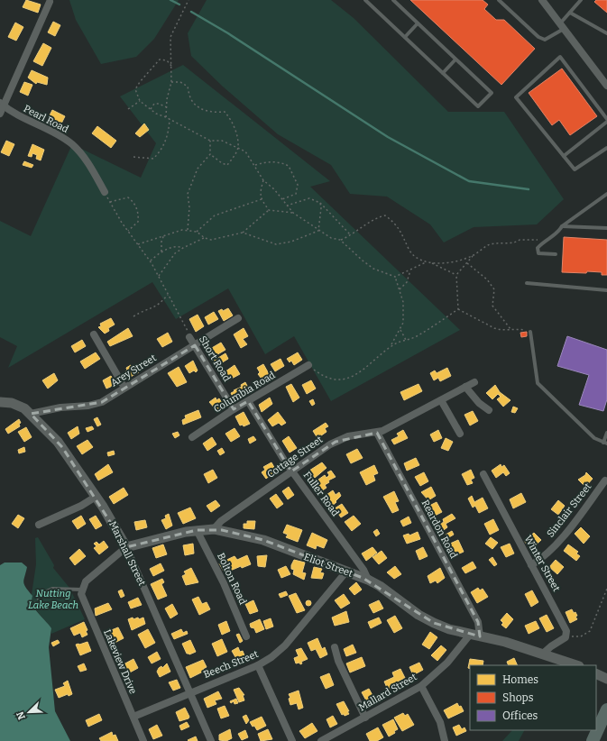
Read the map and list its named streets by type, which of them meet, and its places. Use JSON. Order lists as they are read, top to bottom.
{
  "streets": {
    "street": [
      "Pearl Road",
      "Short Road",
      "Arey Street",
      "Columbia Road",
      "Cottage Street",
      "Fuller Road",
      "Sinclair Street",
      "Reardon Road",
      "Marshall Street",
      "Winter Street",
      "Eliot Street",
      "Bolton Road",
      "Lakeview Drive",
      "Beech Street",
      "Mallard Street"
    ]
  },
  "crossings": [
    ["Short Road", "Arey Street"],
    ["Short Road", "Columbia Road"],
    ["Arey Street", "Marshall Street"],
    ["Columbia Road", "Fuller Road"],
    ["Cottage Street", "Fuller Road"],
    ["Cottage Street", "Reardon Road"],
    ["Cottage Street", "Eliot Street"],
    ["Fuller Road", "Eliot Street"],
    ["Sinclair Street", "Winter Street"],
    ["Reardon Road", "Eliot Street"],
    ["Reardon Road", "Mallard Street"],
    ["Marshall Street", "Eliot Street"],
    ["Marshall Street", "Beech Street"],
    ["Eliot Street", "Bolton Road"],
    ["Eliot Street", "Lakeview Drive"],
    ["Eliot Street", "Beech Street"],
    ["Eliot Street", "Mallard Street"],
    ["Lakeview Drive", "Beech Street"]
  ],
  "parks": ["Nutting Lake Beach"],
  "legend": ["Homes", "Shops", "Offices"],
  "north": "bottom left"
}
